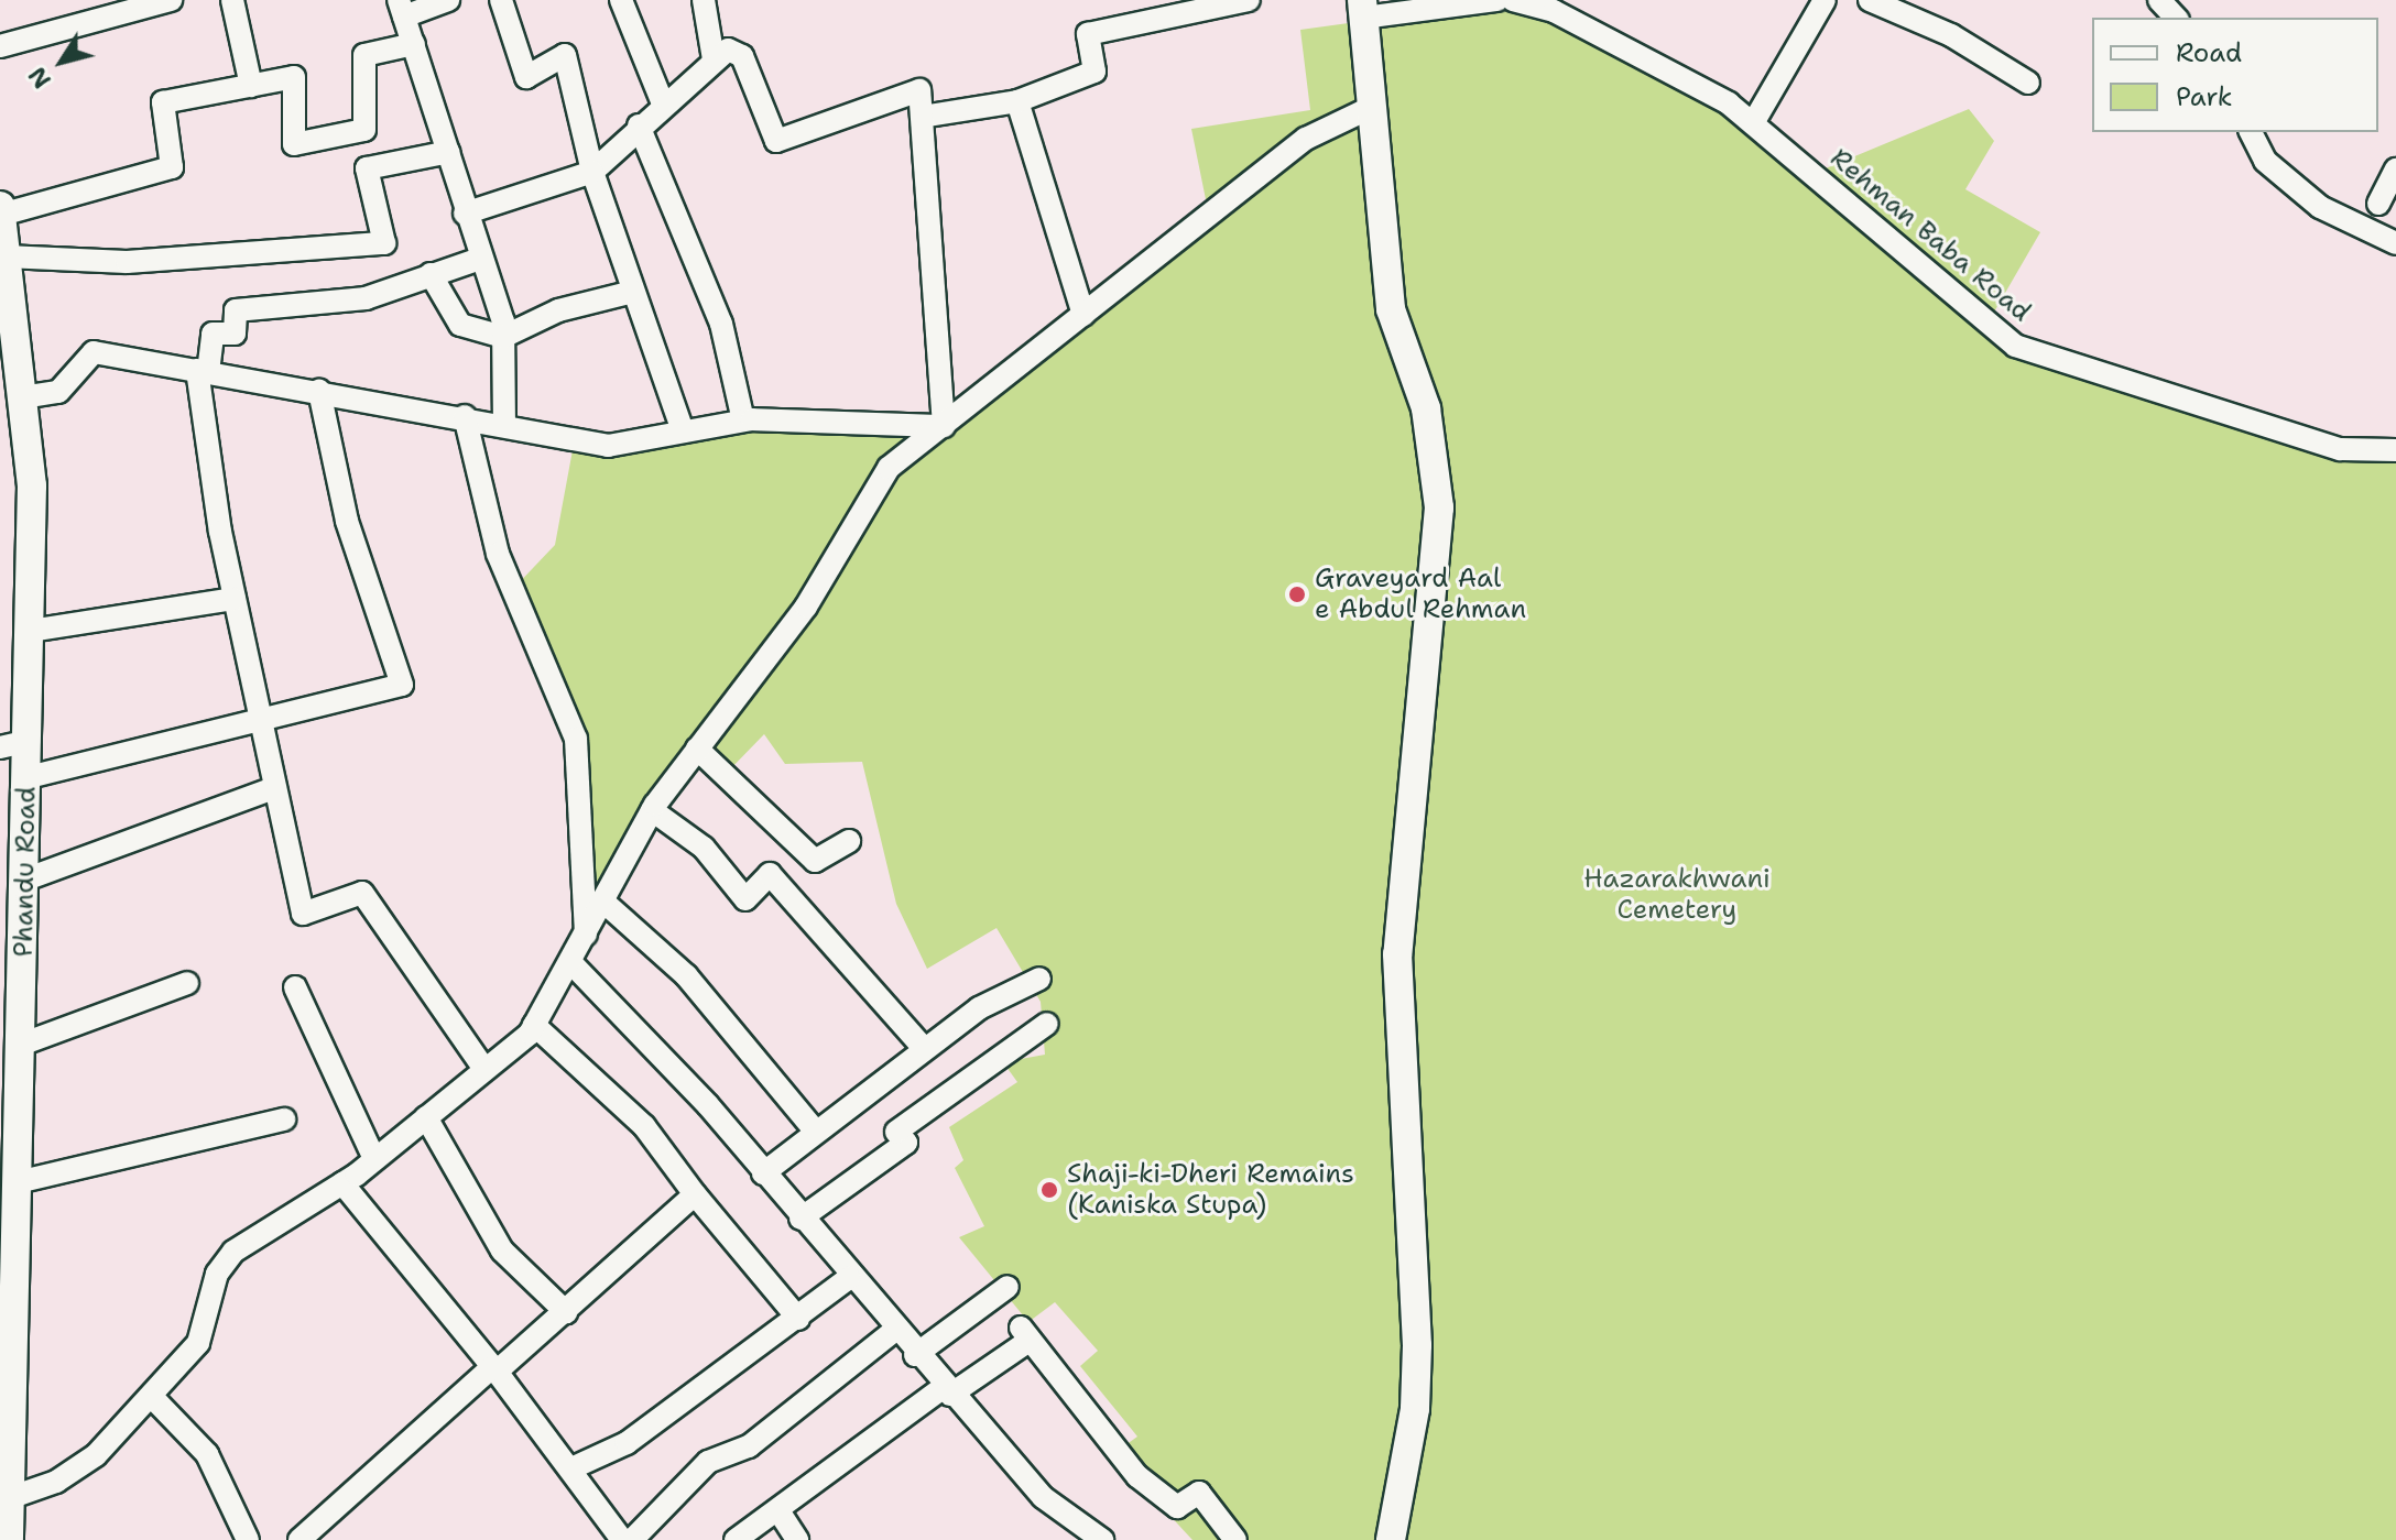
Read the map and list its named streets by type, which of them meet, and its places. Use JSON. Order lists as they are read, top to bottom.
{
  "streets": {
    "main road": ["Phandu Road"],
    "street": ["Rehman Baba Road"]
  },
  "parks": ["Hazarakhwani Cemetery"],
  "places": ["Graveyard Aal e Abdul Rehman", "Shaji-ki-Dheri Remains (Kaniska Stupa)"],
  "legend": ["Road", "Park"],
  "north": "bottom left"
}
